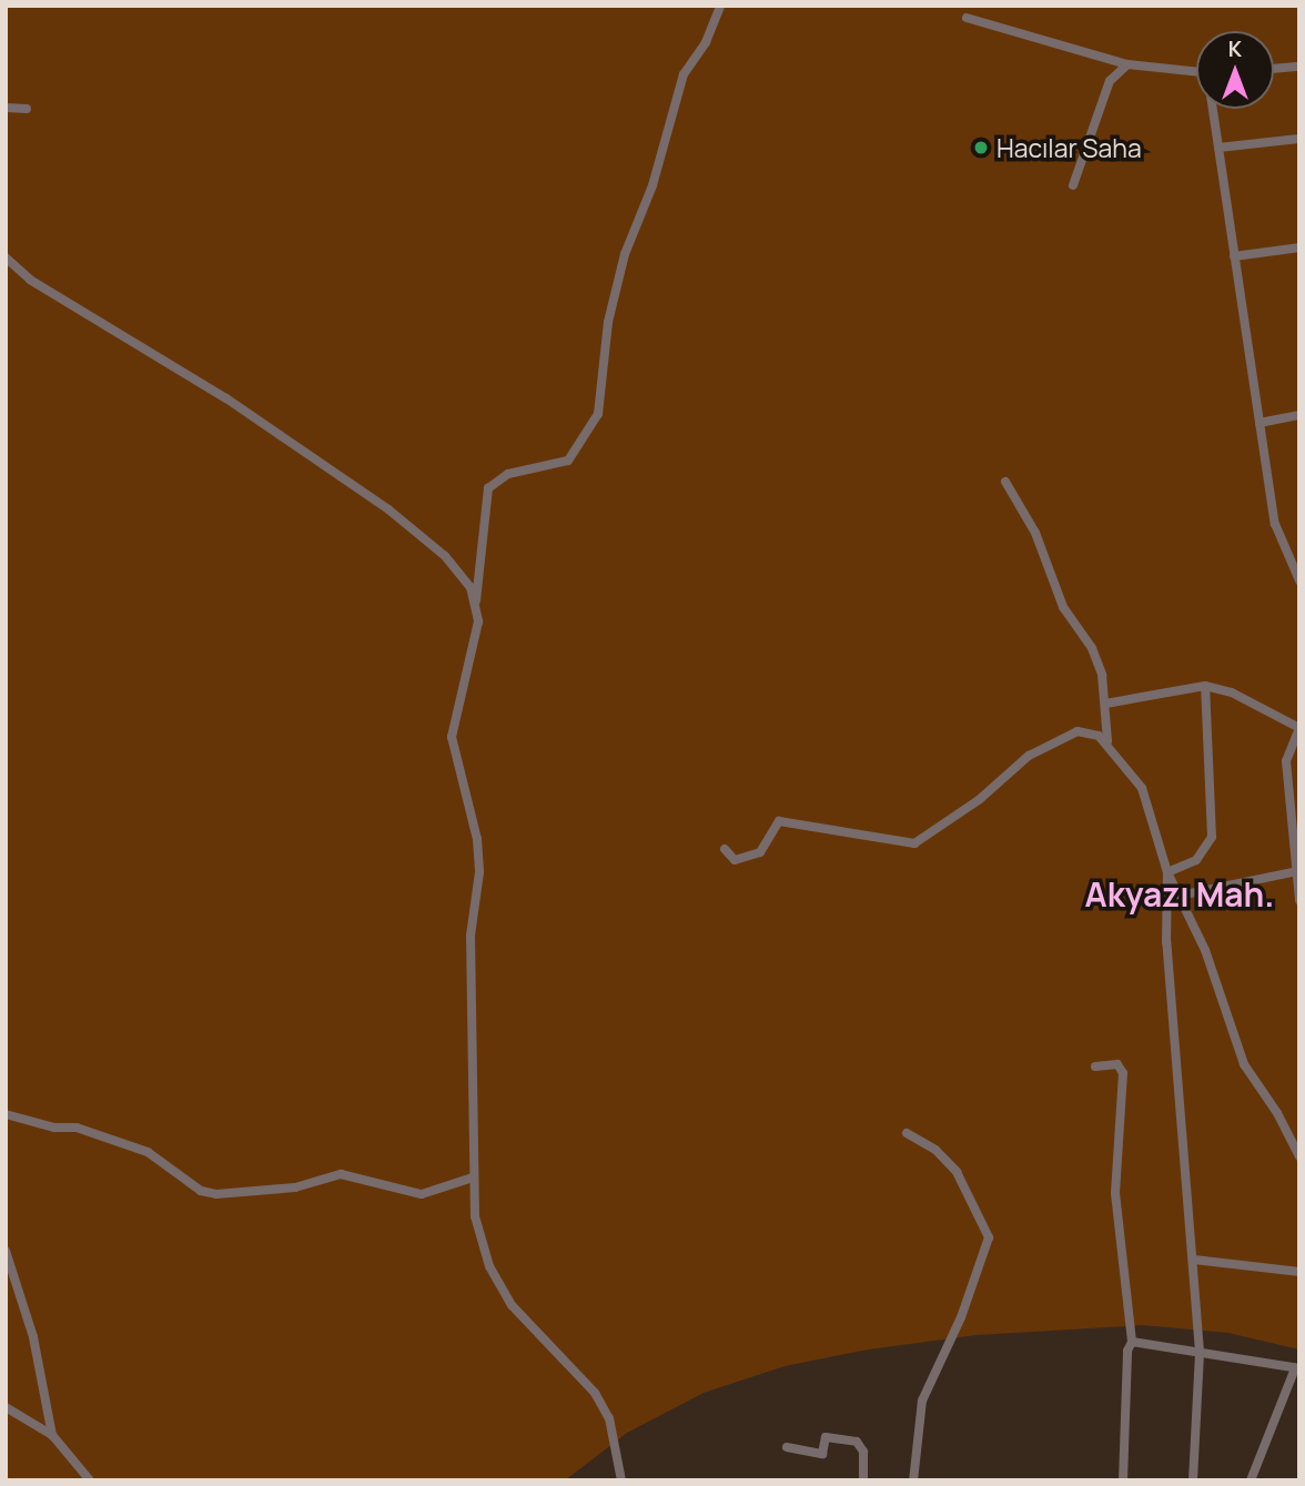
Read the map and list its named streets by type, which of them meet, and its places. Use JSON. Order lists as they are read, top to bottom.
{
  "districts": ["Akyazı Mah."],
  "places": ["Hacılar Saha"],
  "north": "top"
}
